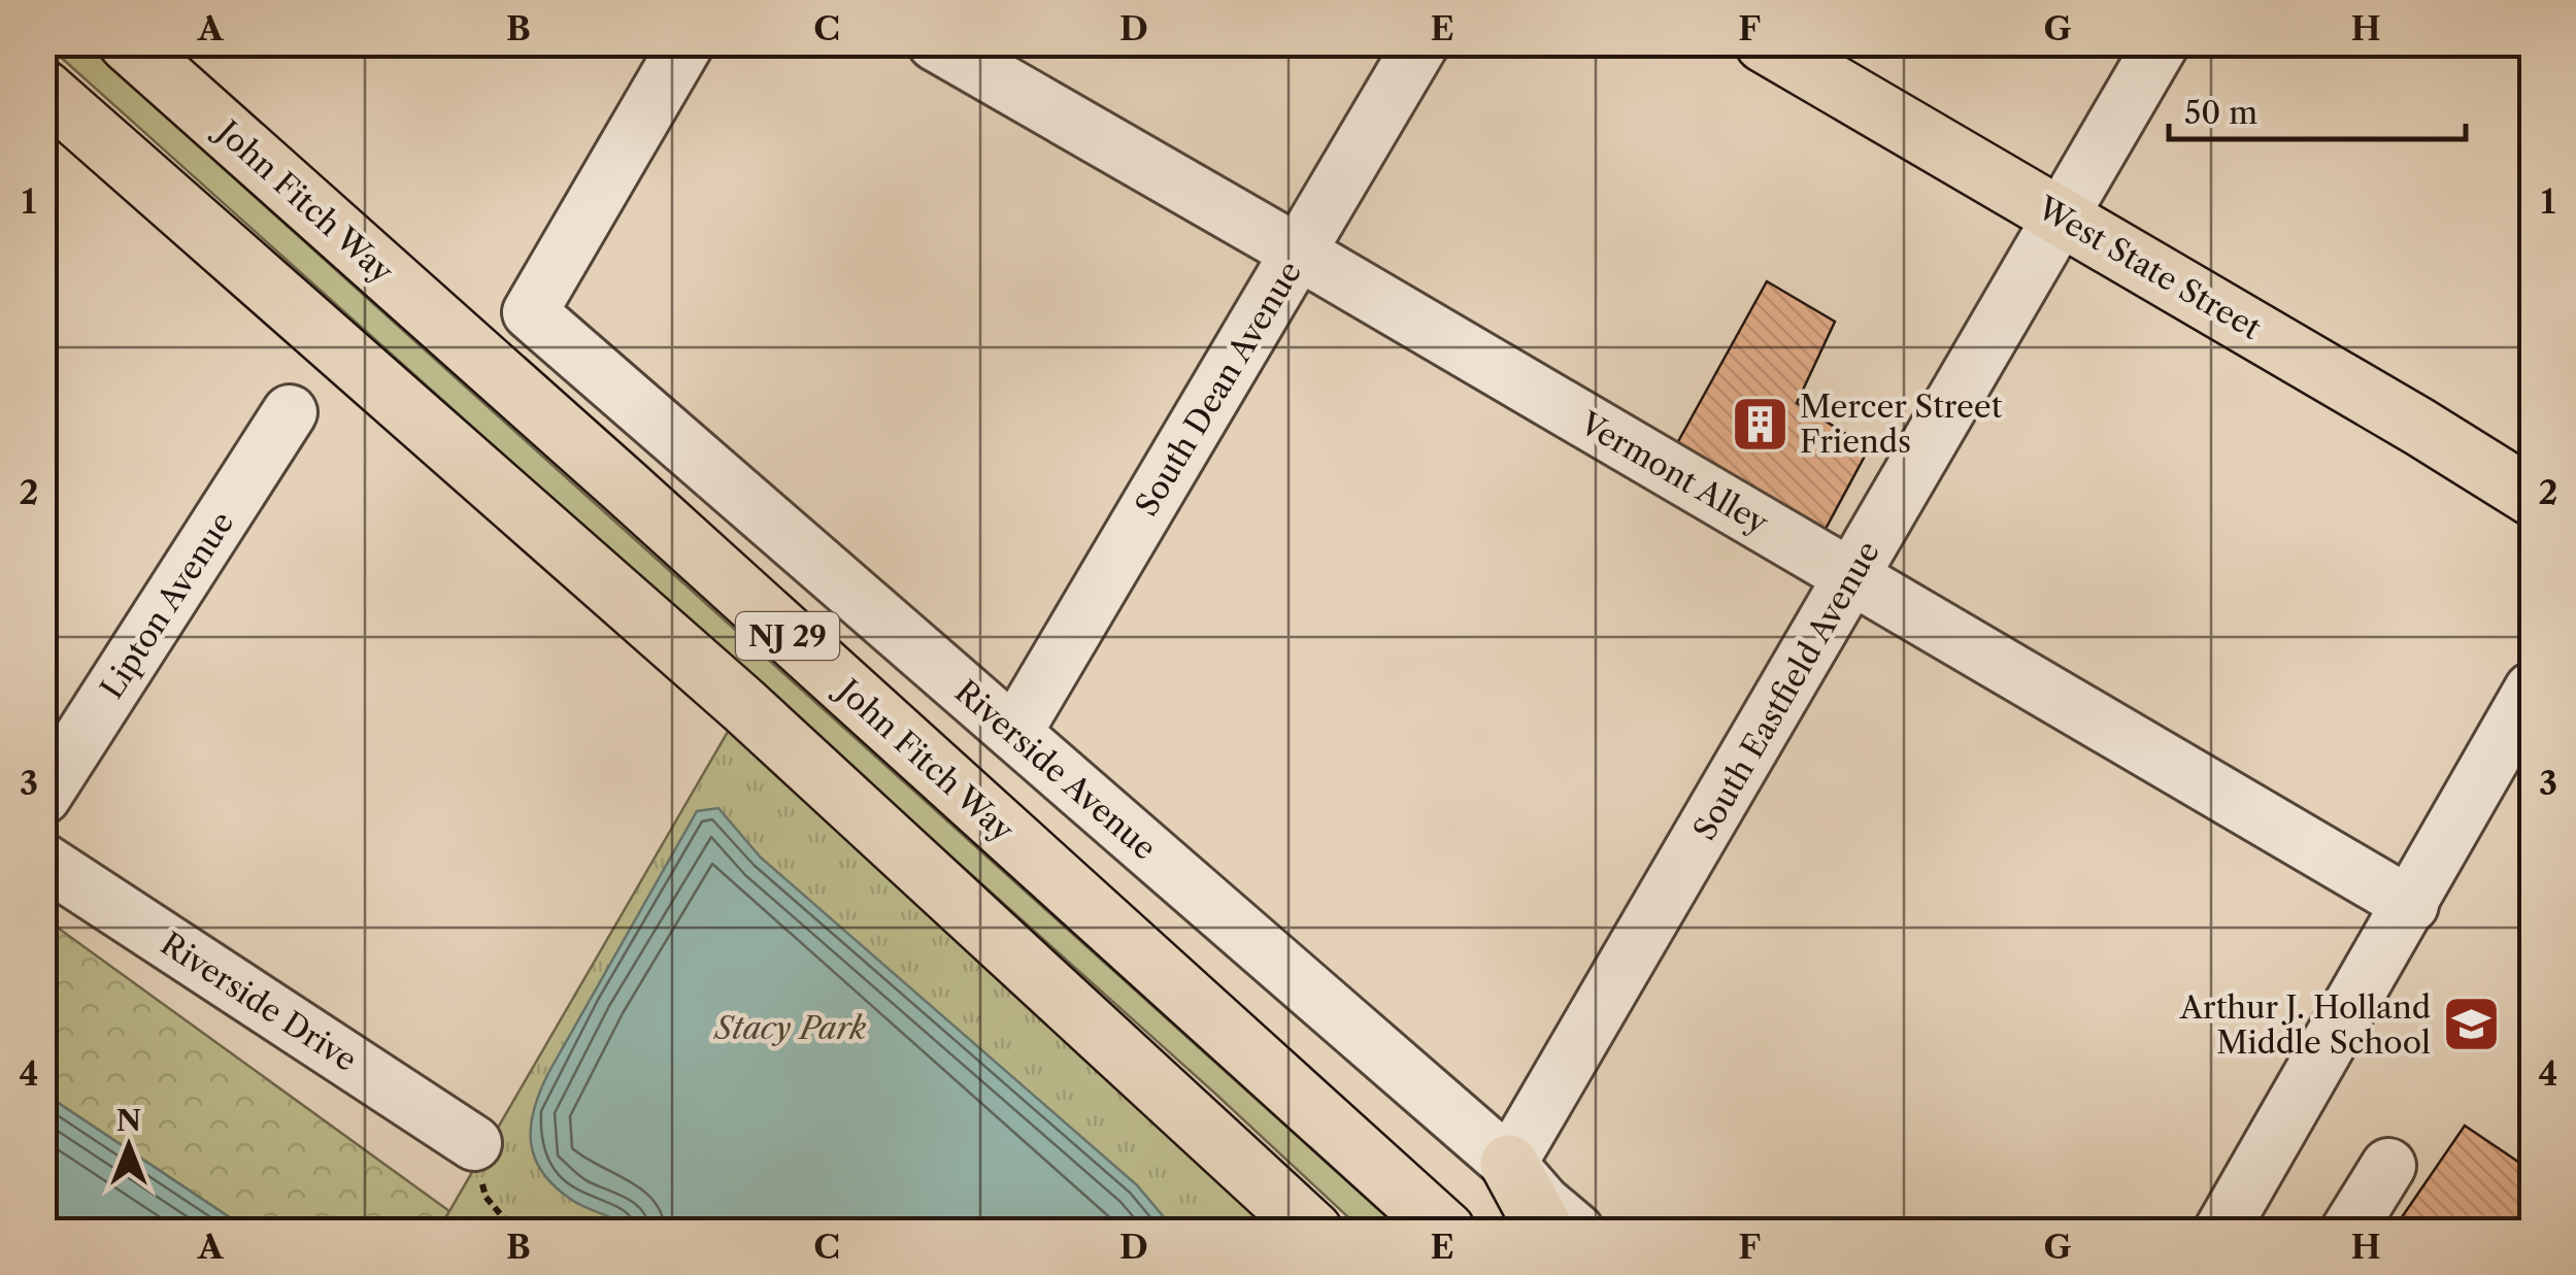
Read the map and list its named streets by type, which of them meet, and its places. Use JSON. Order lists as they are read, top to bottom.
{
  "streets": {
    "main road": ["John Fitch Way", "West State Street", "NJ 29"],
    "street": [
      "South Dean Avenue",
      "Vermont Alley",
      "Lipton Avenue",
      "South Eastfield Avenue",
      "Riverside Avenue",
      "Riverside Drive"
    ]
  },
  "crossings": [
    ["West State Street", "South Eastfield Avenue"],
    ["South Dean Avenue", "Vermont Alley"],
    ["South Dean Avenue", "Riverside Avenue"],
    ["Vermont Alley", "South Eastfield Avenue"],
    ["South Eastfield Avenue", "Riverside Avenue"]
  ],
  "parks": ["Stacy Park"],
  "places": {
    "building": ["Mercer Street Friends"],
    "school or university": ["Arthur J. Holland Middle School"]
  },
  "scale_bar": "50 m",
  "north": "top",
  "grid": {
    "columns": [
      "A",
      "B",
      "C",
      "D",
      "E",
      "F",
      "G",
      "H"
    ],
    "rows": [
      "1",
      "2",
      "3",
      "4"
    ]
  }
}
